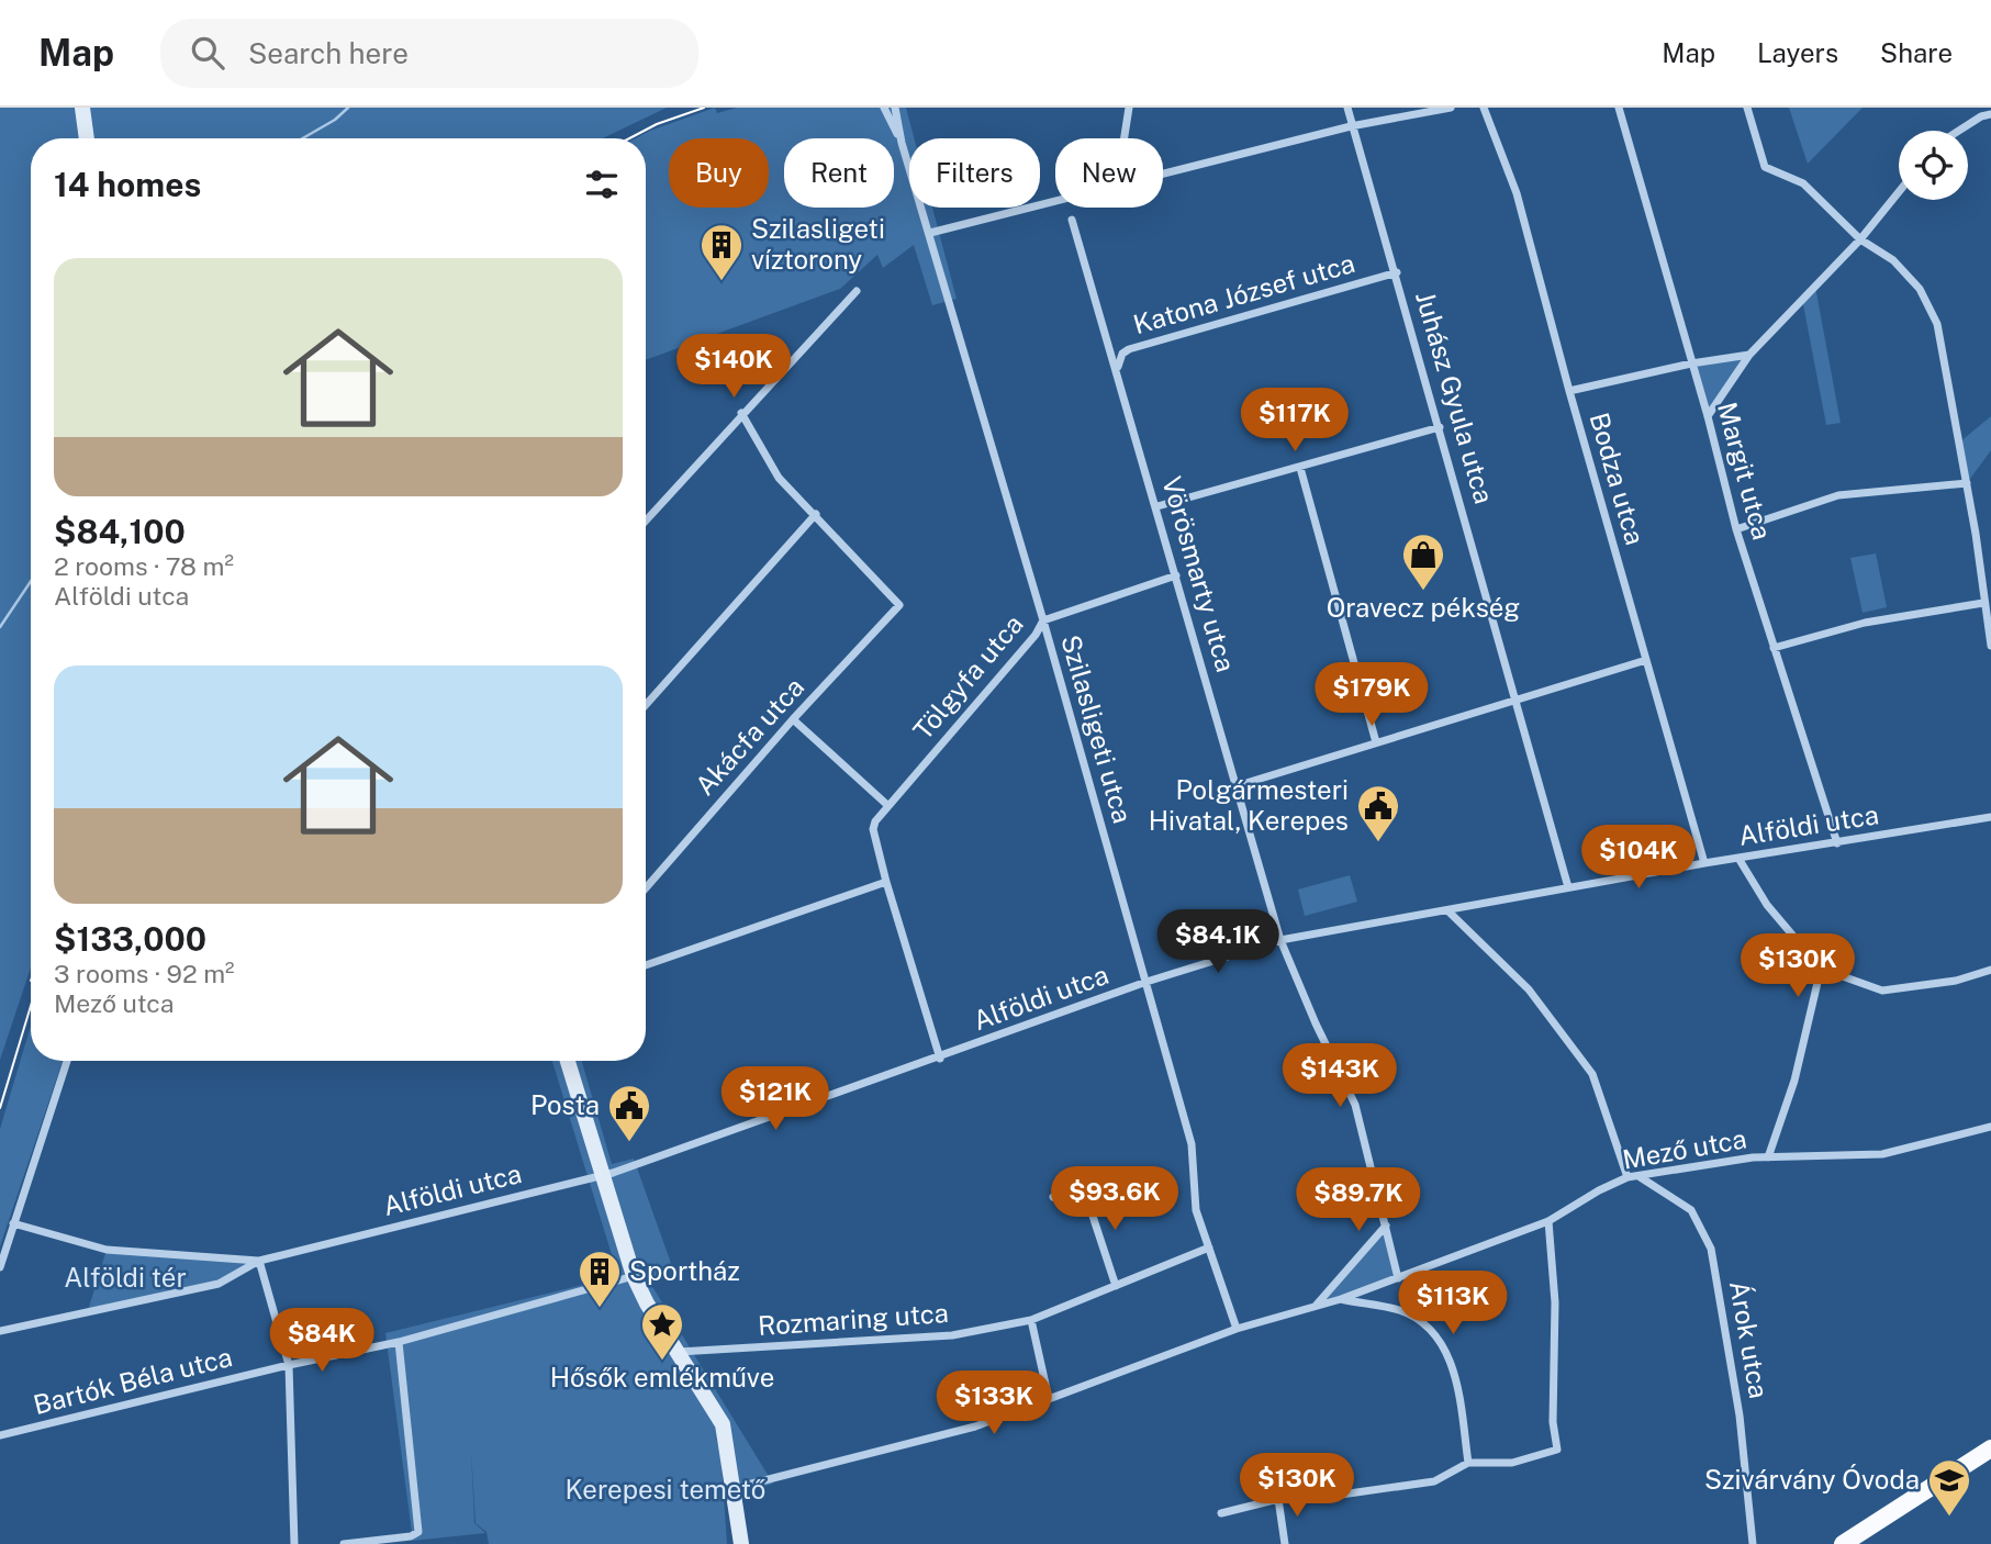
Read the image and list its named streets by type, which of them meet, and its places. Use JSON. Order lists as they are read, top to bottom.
{
  "streets": {
    "street": [
      "Katona József utca",
      "Juhász Gyula utca",
      "Margit utca",
      "Bodza utca",
      "Vörösmarty utca",
      "Tölgyfa utca",
      "Szilasligeti utca",
      "Akácfa utca",
      "Alföldi utca",
      "Mező utca",
      "Rozmaring utca",
      "Árok utca",
      "Bartók Béla utca"
    ]
  },
  "crossings": [
    ["Katona József utca", "Juhász Gyula utca"],
    ["Katona József utca", "Vörösmarty utca"],
    ["Juhász Gyula utca", "Alföldi utca"],
    ["Margit utca", "Alföldi utca"],
    ["Bodza utca", "Alföldi utca"],
    ["Vörösmarty utca", "Tölgyfa utca"],
    ["Vörösmarty utca", "Alföldi utca"],
    ["Vörösmarty utca", "Mező utca"],
    ["Tölgyfa utca", "Szilasligeti utca"],
    ["Tölgyfa utca", "Alföldi utca"],
    ["Szilasligeti utca", "Alföldi utca"],
    ["Szilasligeti utca", "Mező utca"],
    ["Szilasligeti utca", "Rozmaring utca"],
    ["Mező utca", "Árok utca"]
  ],
  "parks": ["Alföldi tér", "Kerepesi temető"],
  "places": {
    "building": ["Szilasligeti víztorony", "Sportház"],
    "shop": ["Oravecz pékség"],
    "public building": ["Polgármesteri Hivatal, Kerepes", "Posta"],
    "place": ["Hősők emlékműve"],
    "school or university": ["Szivárvány Óvoda"]
  },
  "page": {
    "header": "Map",
    "search": "Search here",
    "nav": ["Map", "Layers", "Share"],
    "chip": [
      "Buy",
      "Rent",
      "Filters",
      "New"
    ],
    "heading": "14 homes",
    "list": [
      {
        "name": "$84,100",
        "note": "2 rooms · 78 m² · Alföldi utca"
      },
      {
        "name": "$133,000",
        "note": "3 rooms · 92 m² · Mező utca"
      }
    ],
    "price": [
      "$140K",
      "$117K",
      "$179K",
      "$104K",
      "$84.1K",
      "$130K",
      "$143K",
      "$121K",
      "$93.6K",
      "$89.7K",
      "$113K",
      "$84K",
      "$133K",
      "$130K"
    ]
  }
}
